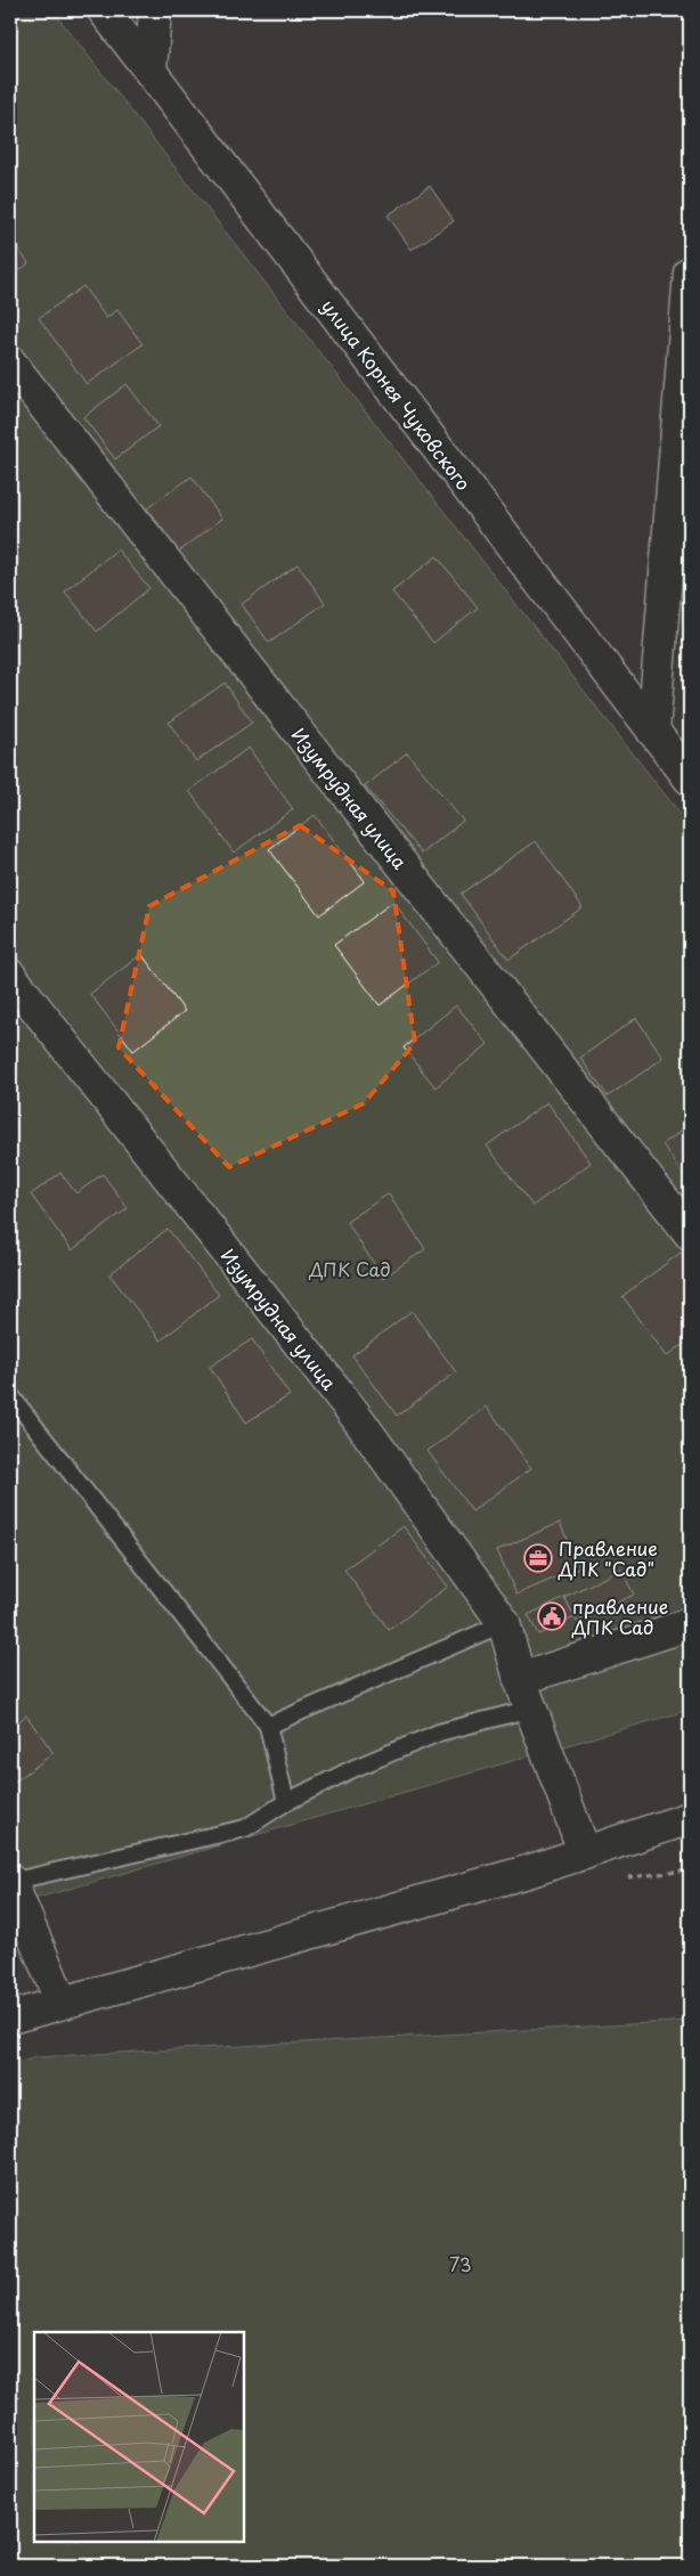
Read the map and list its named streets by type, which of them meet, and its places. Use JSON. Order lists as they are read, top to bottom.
{
  "streets": {
    "street": ["улица Корнея Чуковского", "Изумрудная улица"]
  },
  "parks": ["ДПК Сад", "73"],
  "places": {
    "office": ["Правление ДПК \"Сад\""],
    "public building": ["правление ДПК Сад"]
  }
}
